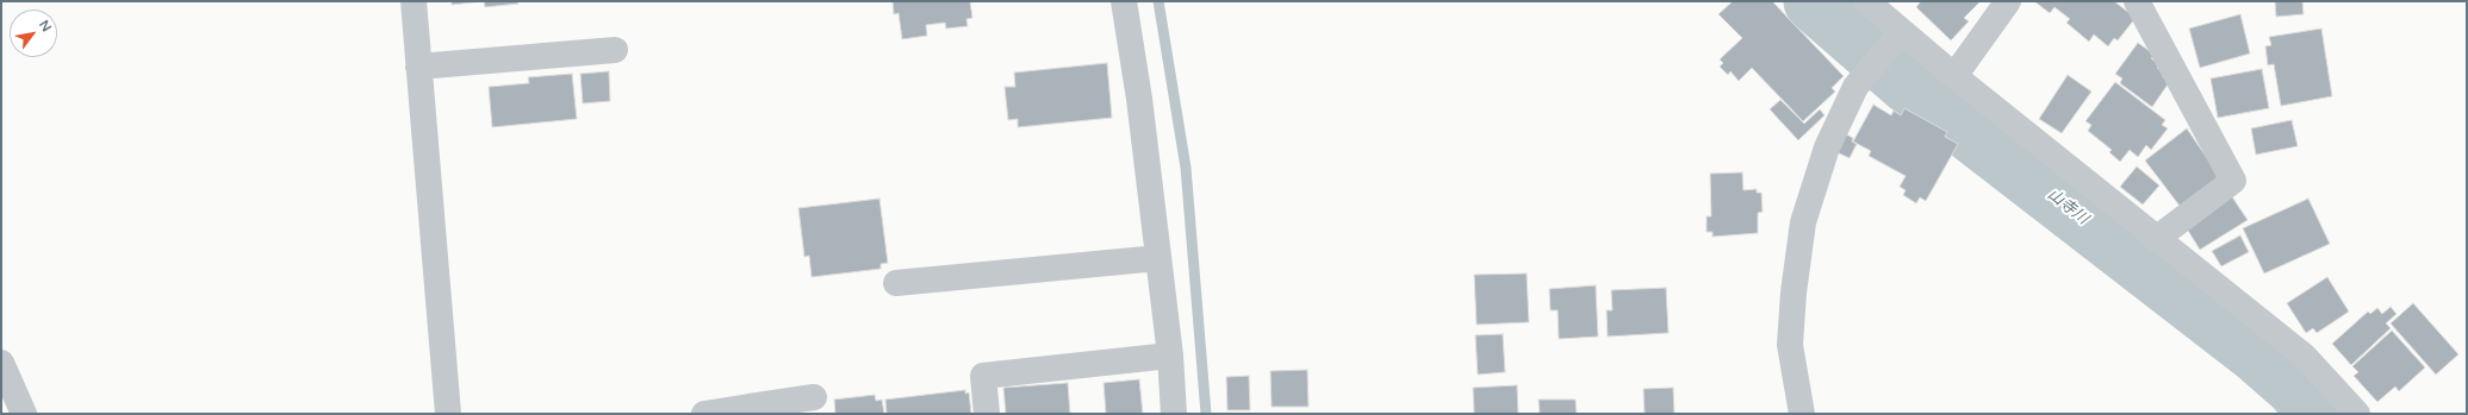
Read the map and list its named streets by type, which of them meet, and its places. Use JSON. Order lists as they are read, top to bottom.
{
  "water": ["山寺川"],
  "north": "top right"
}
